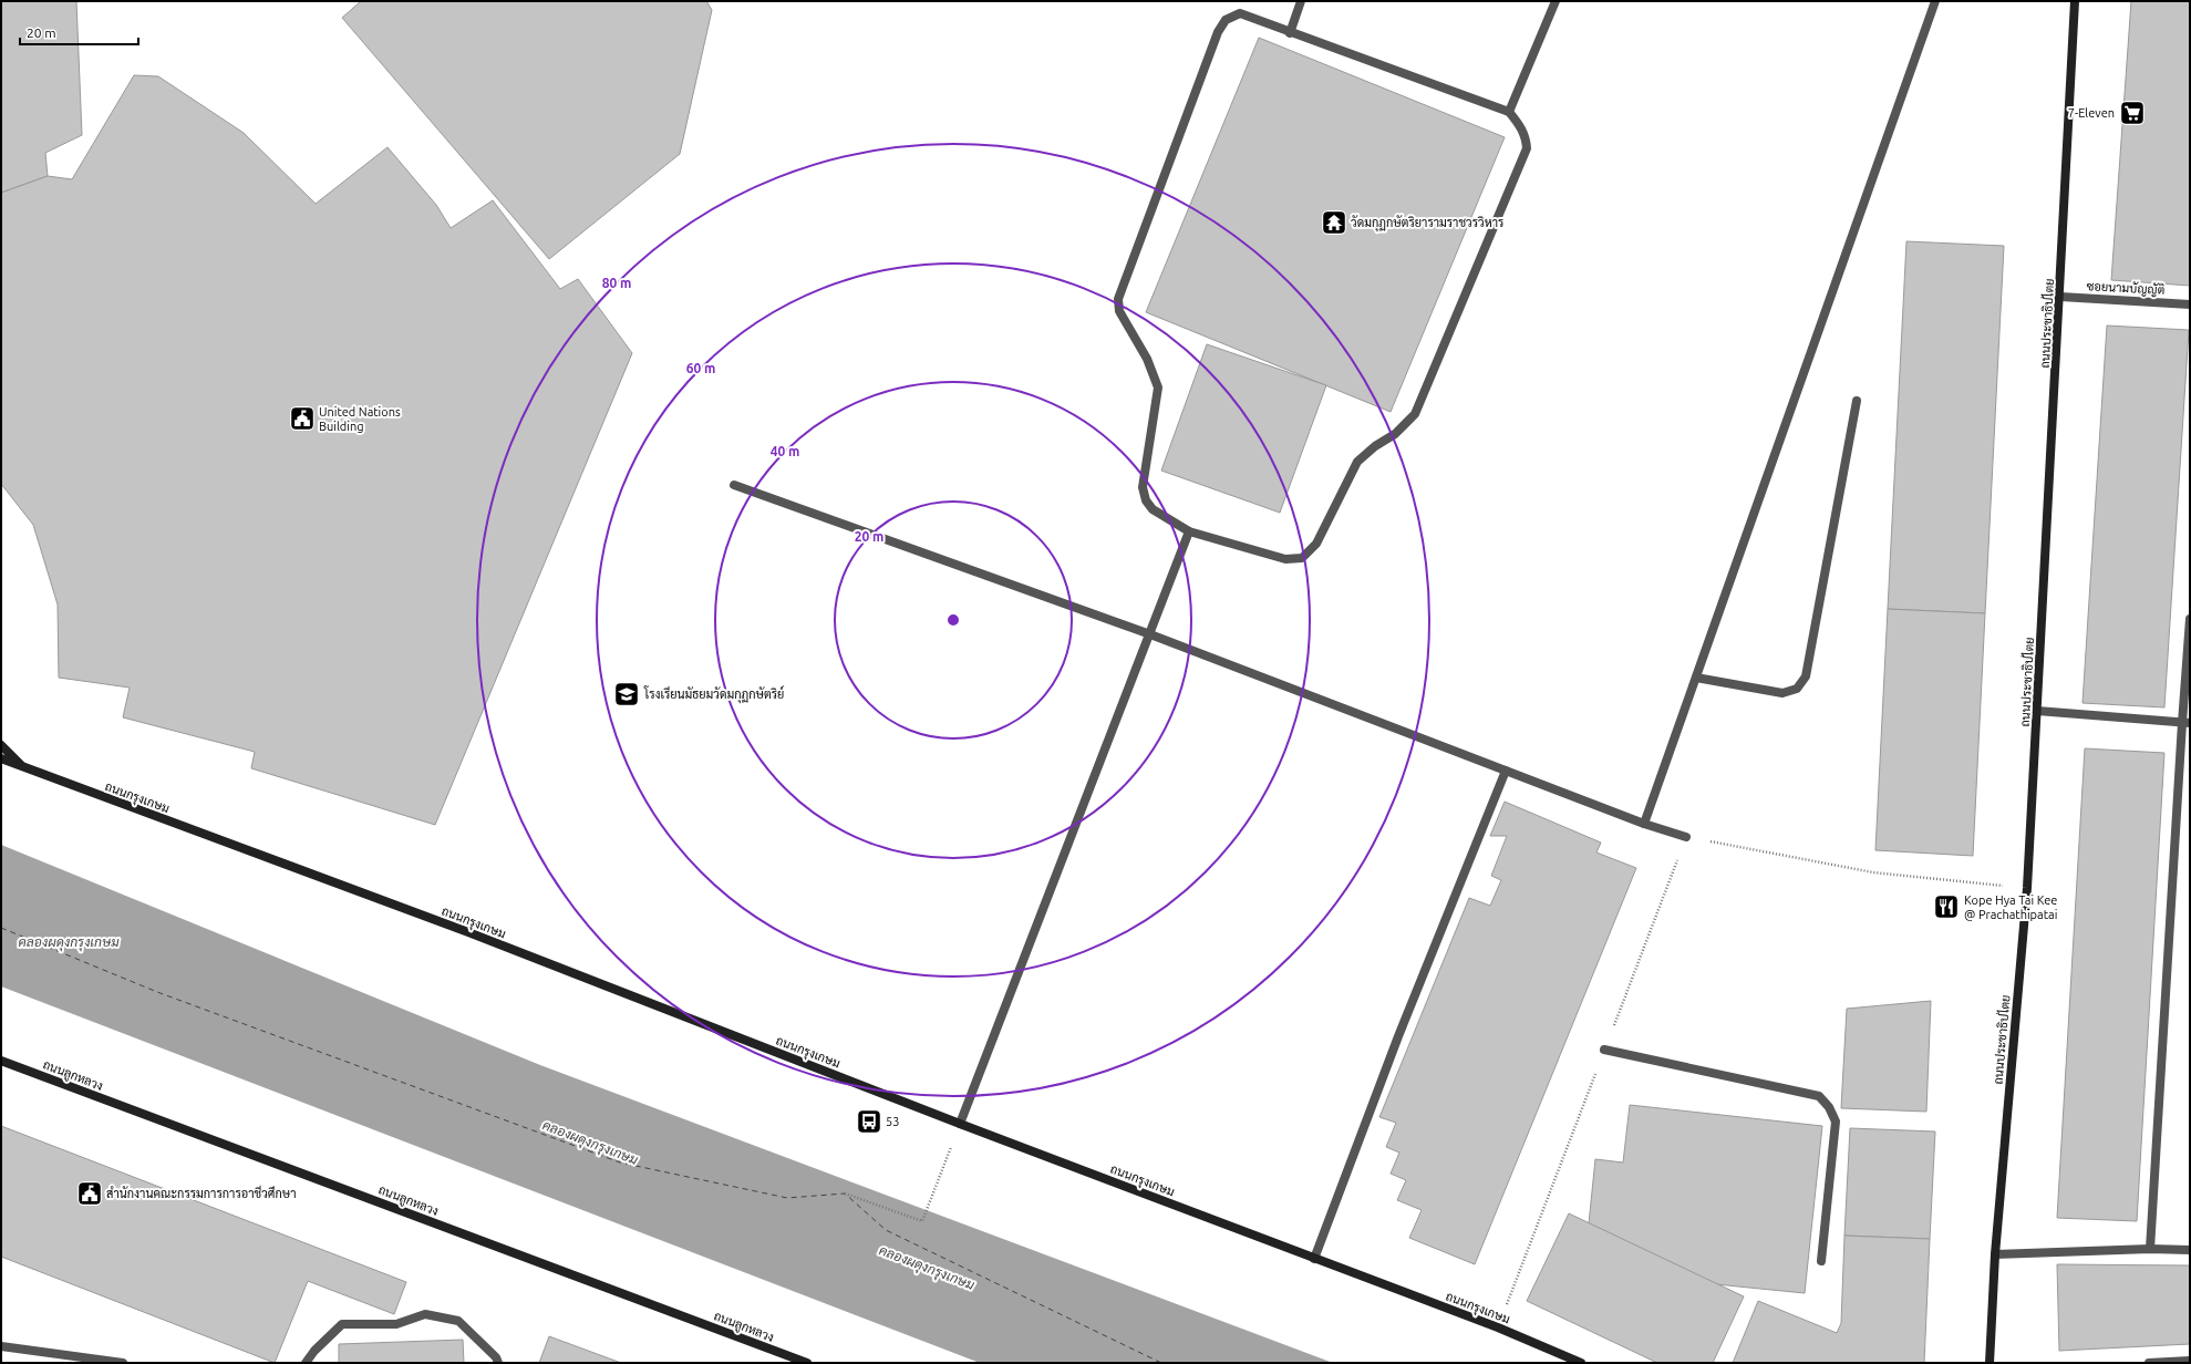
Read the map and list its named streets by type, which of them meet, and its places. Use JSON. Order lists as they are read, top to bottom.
{
  "streets": {
    "main road": ["ถนนประชาธิปไตย", "ถนนกรุงเกษม", "ถนนลูกหลวง"],
    "street": ["ซอยนามบัญญัติ"]
  },
  "crossings": [
    ["ซอยนามบัญญัติ", "ถนนประชาธิปไตย"]
  ],
  "water": ["คลองผดุงกรุงเกษม"],
  "places": {
    "supermarket": ["7-Eleven"],
    "temple": ["วัดมกุฏกษัตริยารามราชวรวิหาร"],
    "public building": ["United Nations Building", "สำนักงานคณะกรรมการการอาชีวศึกษา"],
    "school or university": ["โรงเรียนมัธยมวัดมกุฏกษัตริย์"],
    "restaurant": ["Kope Hya Tai Kee @ Prachathipatai"],
    "bus stop": ["53"]
  },
  "scale_bar": "20 m",
  "rings": [
    "80 m",
    "60 m",
    "40 m",
    "20 m"
  ]
}
